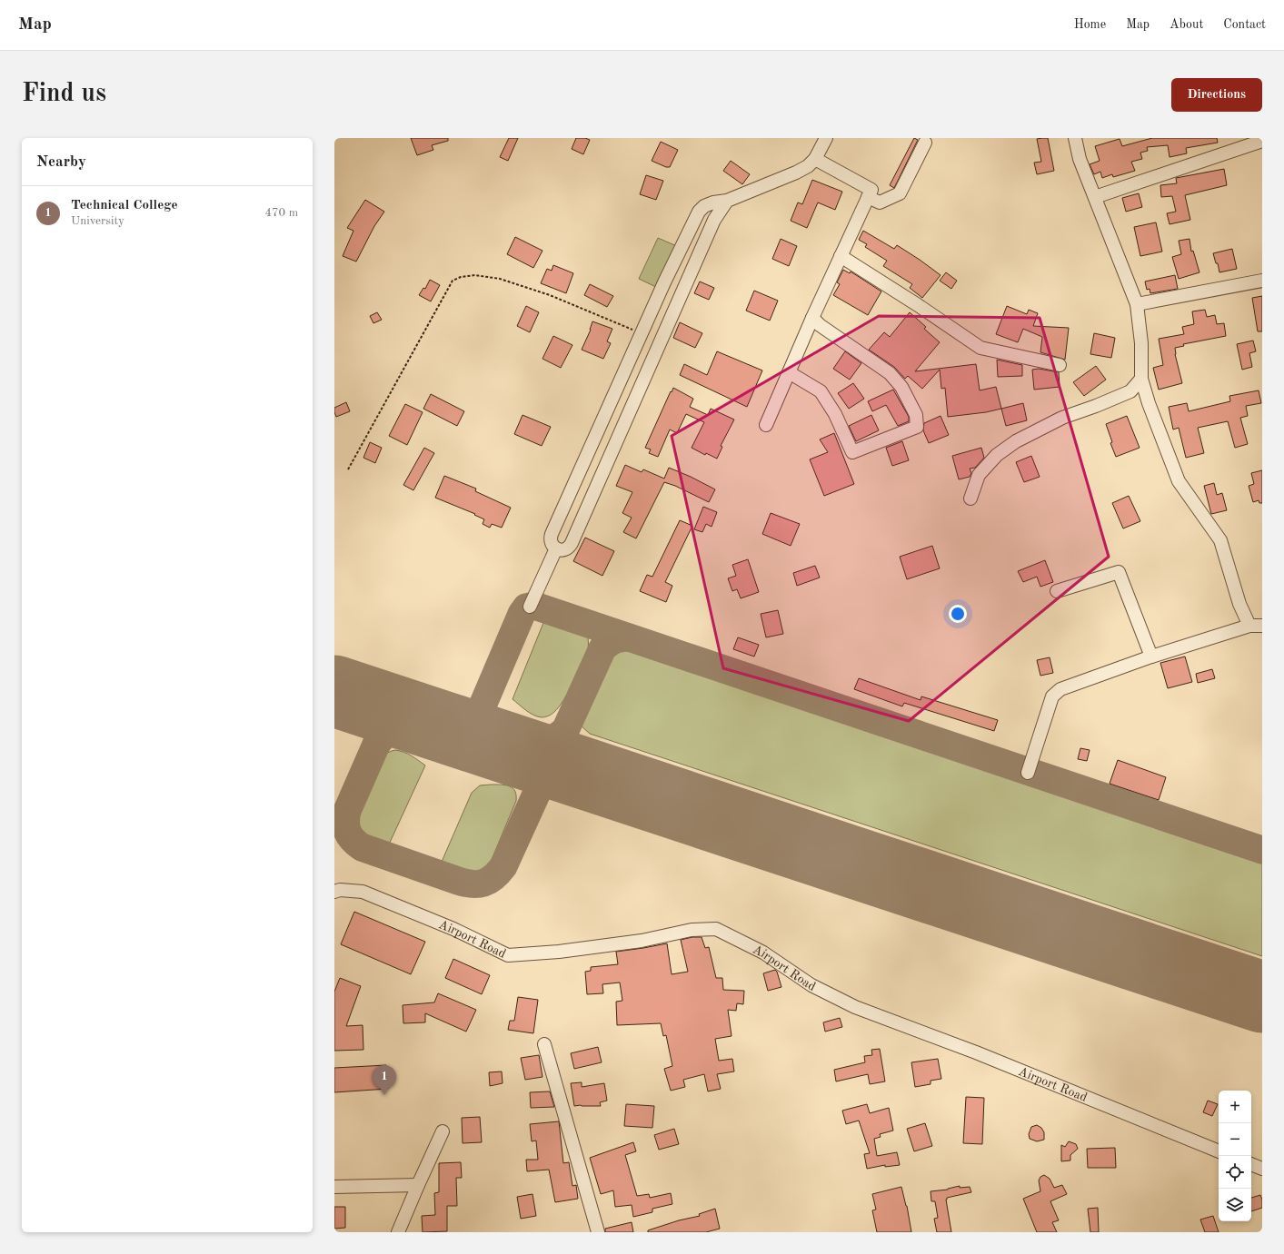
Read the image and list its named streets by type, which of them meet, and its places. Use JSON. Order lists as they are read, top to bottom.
{
  "streets": {
    "street": ["Airport Road"]
  },
  "page": {
    "header": "Map",
    "nav": [
      "Home",
      "Map",
      "About",
      "Contact"
    ],
    "buttons": "Directions",
    "title": "Find us",
    "heading": "Nearby",
    "list": [
      {
        "mark": "1",
        "name": "Technical College",
        "note": "University",
        "value": "470 m"
      }
    ],
    "pins": "1",
    "map_buttons": ["+", "−"]
  }
}
